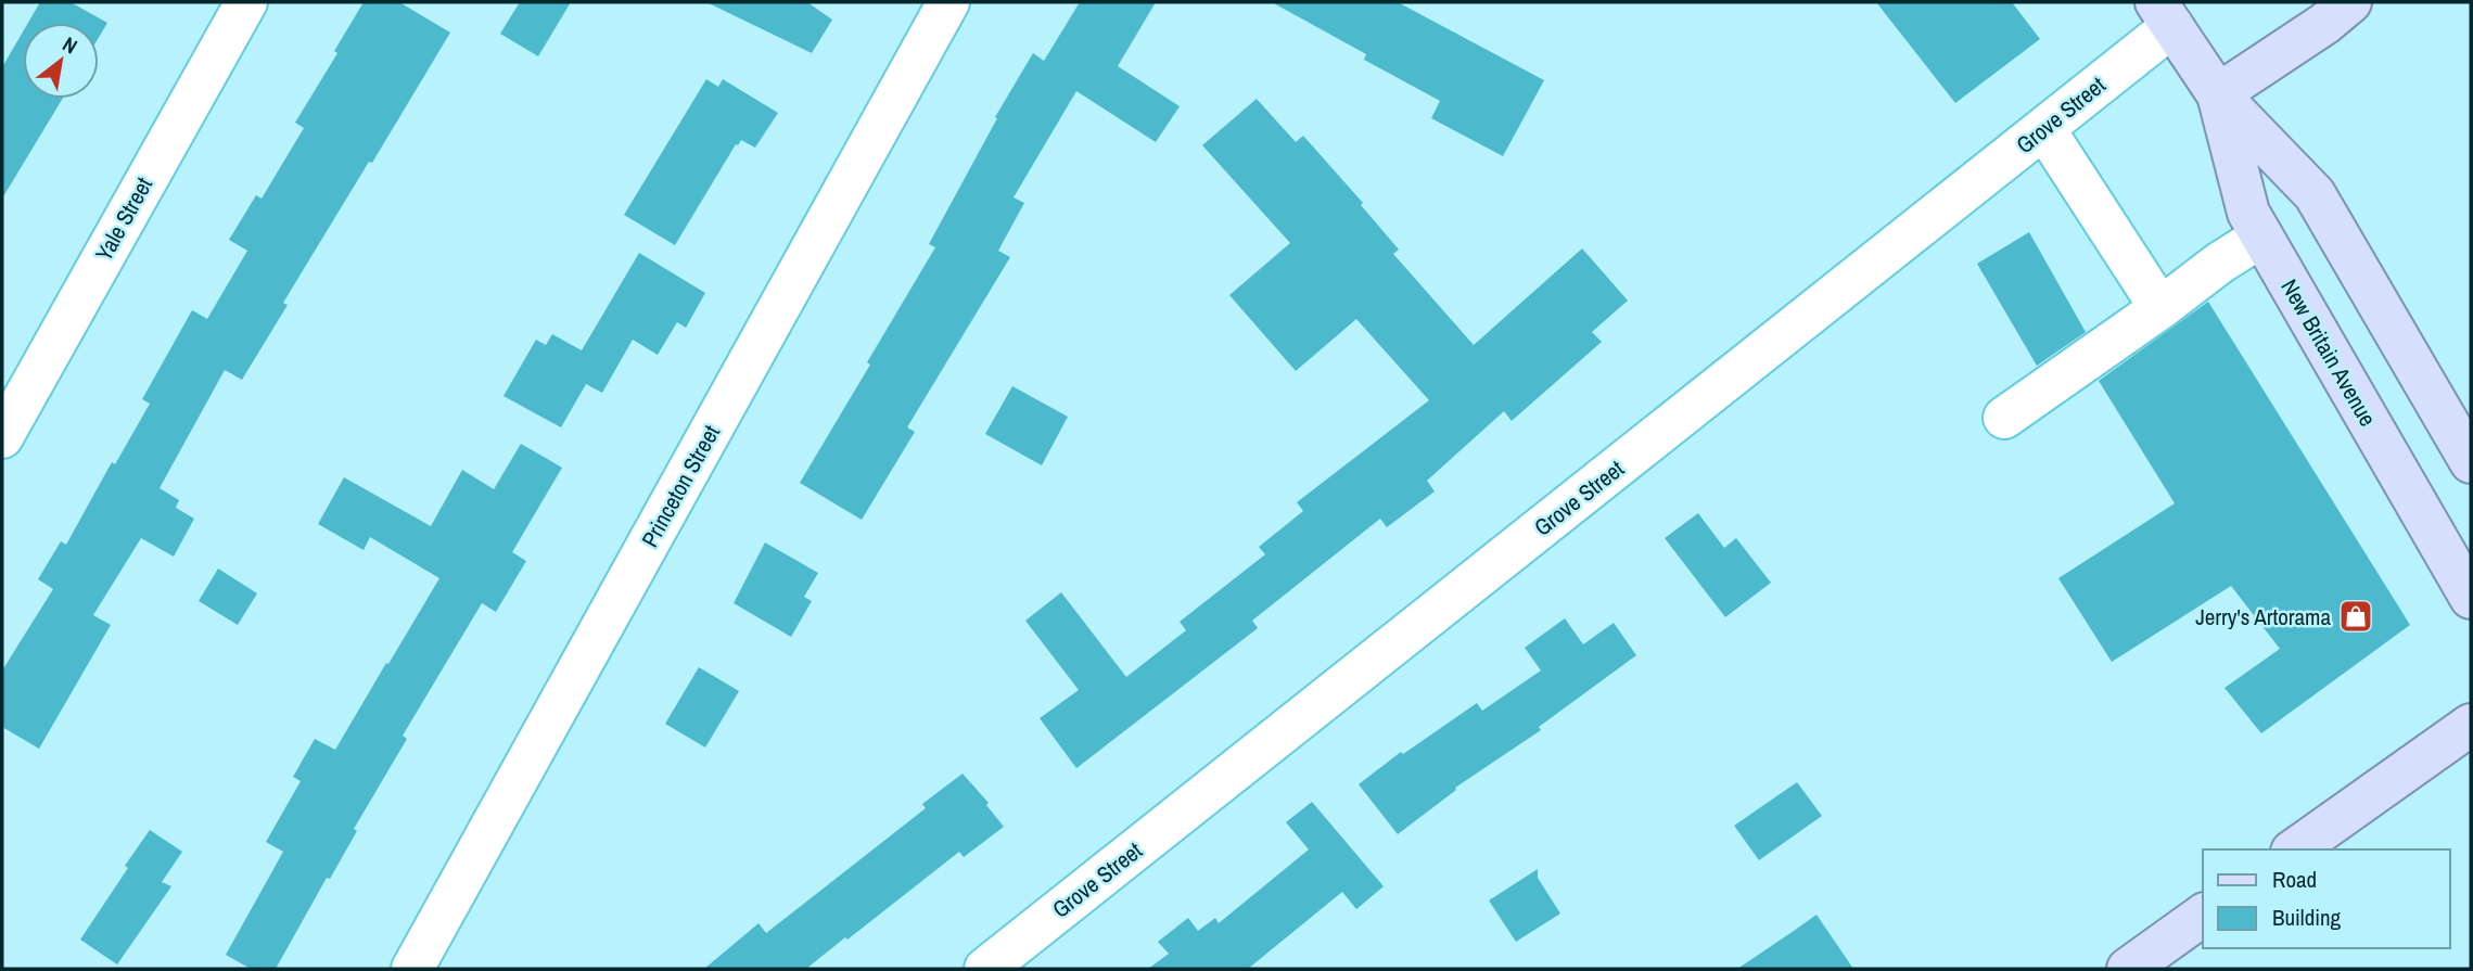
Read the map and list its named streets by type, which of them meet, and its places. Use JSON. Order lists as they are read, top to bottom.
{
  "streets": {
    "main road": ["New Britain Avenue"],
    "street": ["Grove Street", "Yale Street", "Princeton Street"]
  },
  "crossings": [
    ["Grove Street", "New Britain Avenue"]
  ],
  "places": {
    "shop": ["Jerry's Artorama"]
  },
  "legend": ["Road", "Building"],
  "north": "top right"
}
